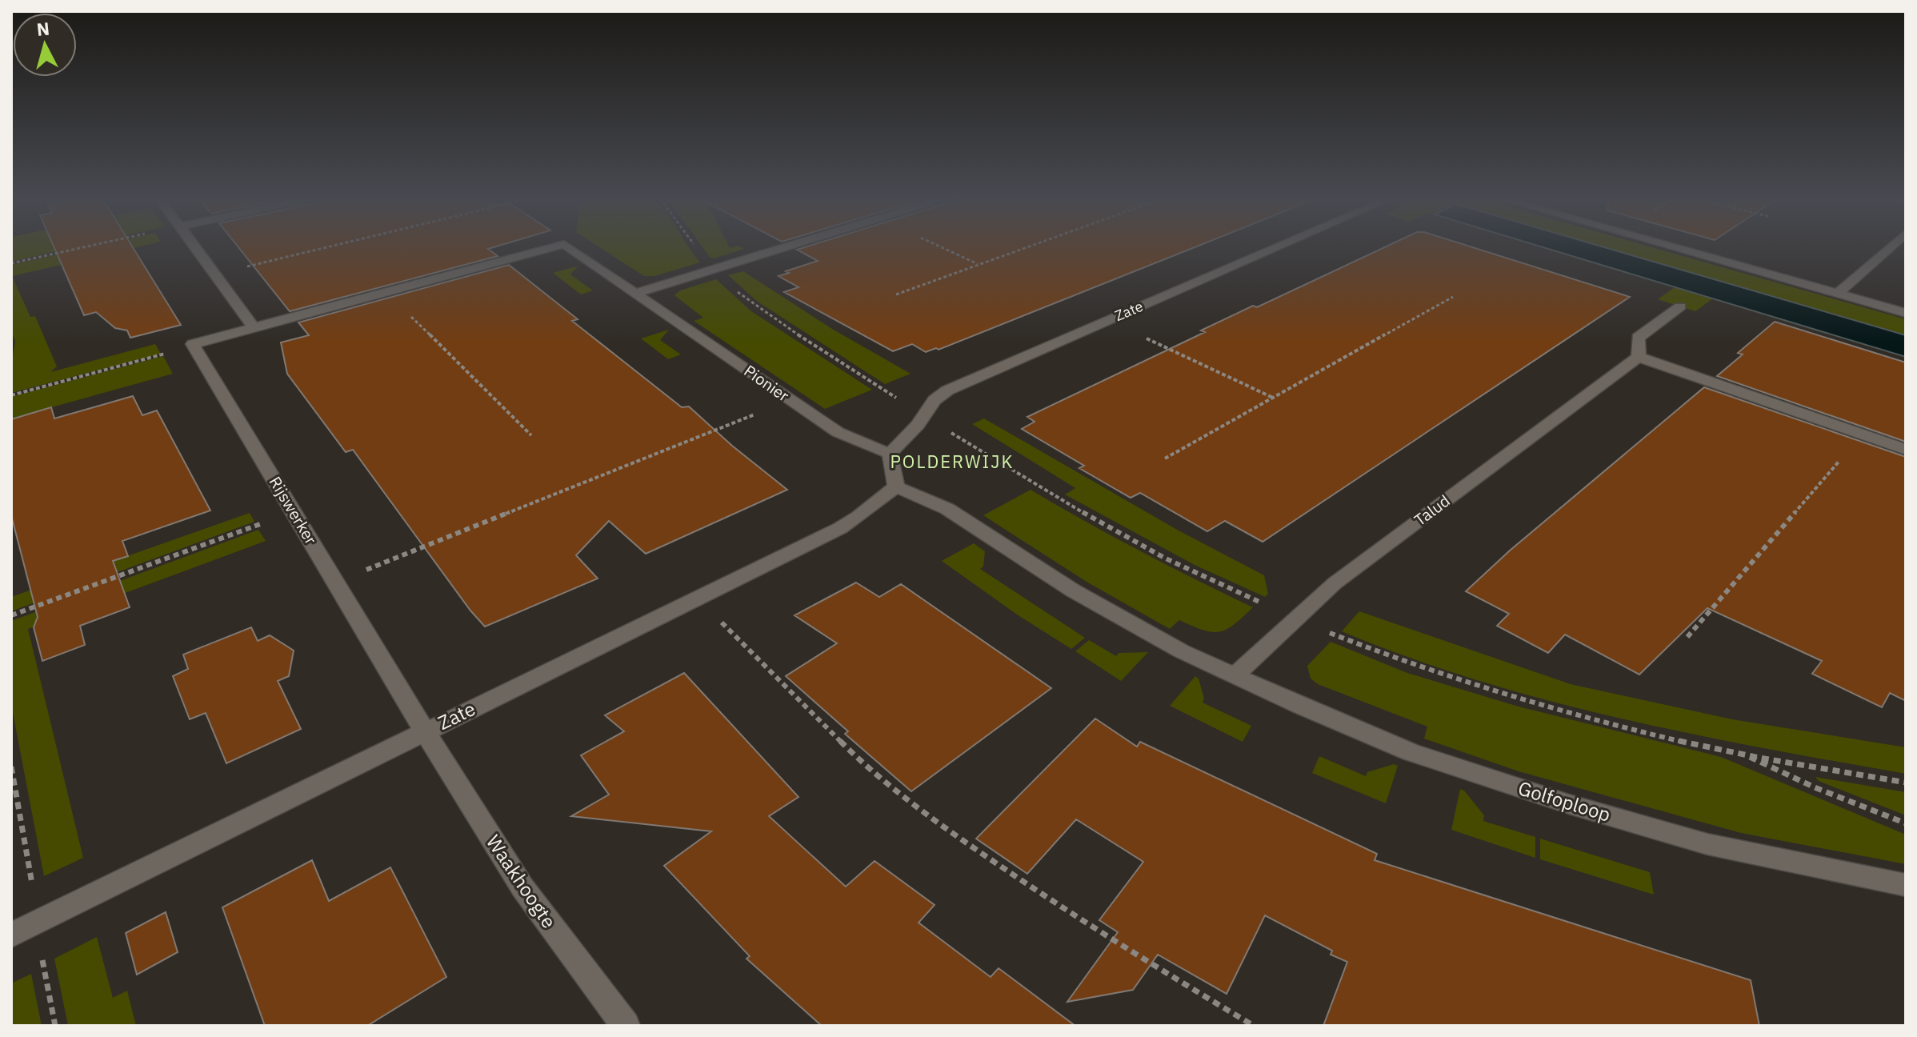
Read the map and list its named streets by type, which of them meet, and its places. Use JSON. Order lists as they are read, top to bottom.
{
  "streets": {
    "street": [
      "Zate",
      "Pionier",
      "Rijswerker",
      "Talud",
      "Golfoploop",
      "Waakhoogte"
    ]
  },
  "crossings": [
    ["Zate", "Pionier"],
    ["Zate", "Rijswerker"],
    ["Zate", "Waakhoogte"],
    ["Pionier", "Rijswerker"],
    ["Rijswerker", "Waakhoogte"],
    ["Talud", "Golfoploop"]
  ],
  "districts": ["POLDERWIJK"],
  "north": "top"
}
